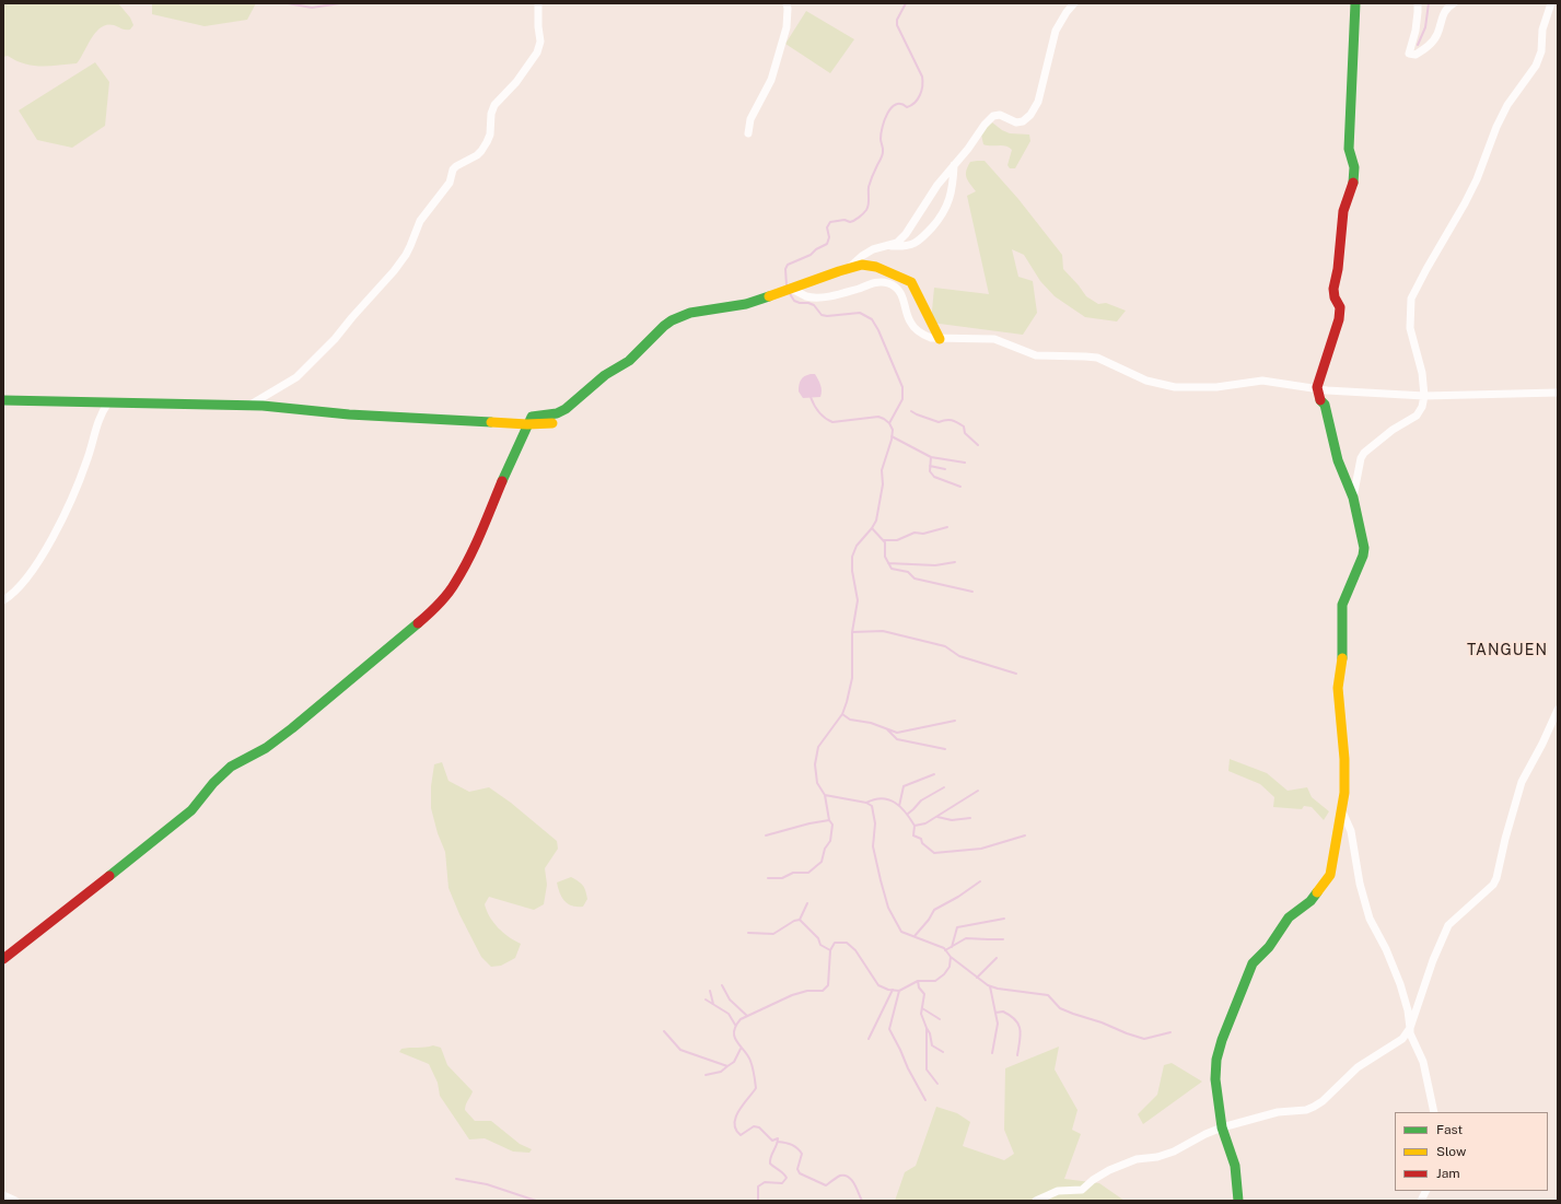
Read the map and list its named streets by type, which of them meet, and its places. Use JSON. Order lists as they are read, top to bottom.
{
  "districts": ["TANGUEN"],
  "legend": ["Fast", "Slow", "Jam"]
}
